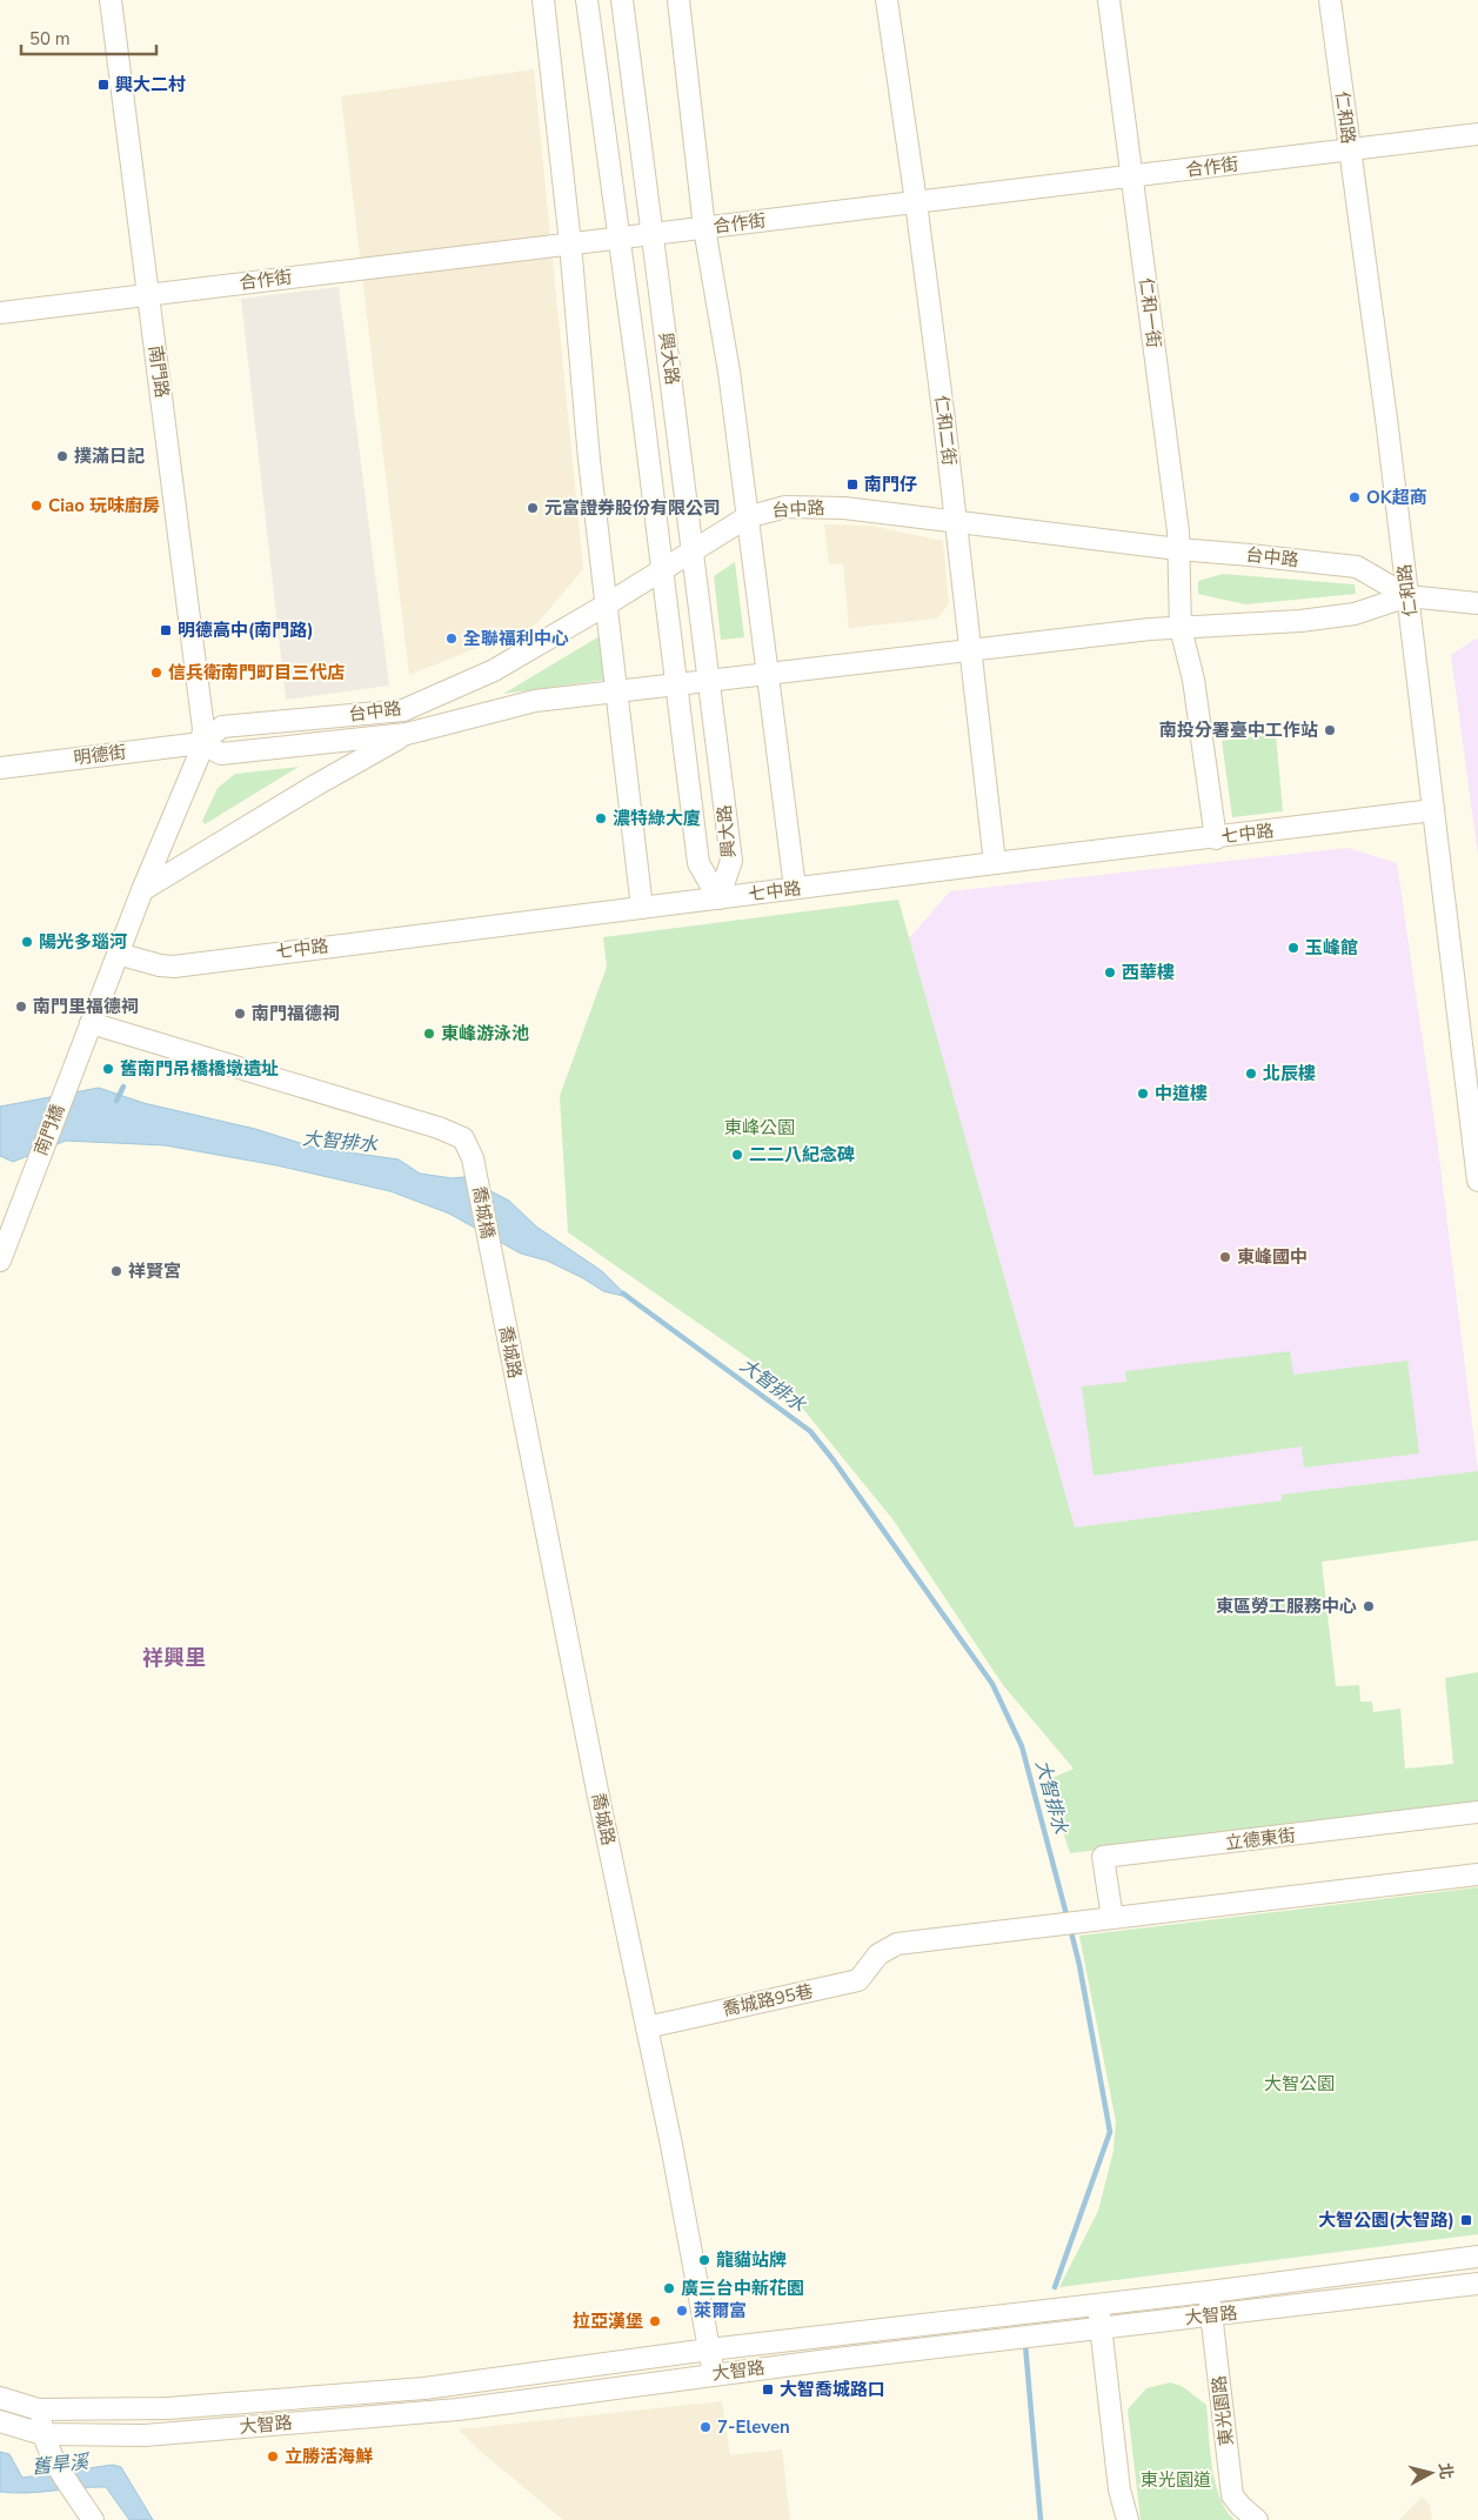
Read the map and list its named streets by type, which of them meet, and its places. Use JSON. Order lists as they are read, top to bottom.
{
  "streets": {
    "street": [
      "仁和路",
      "合作街",
      "仁和一街",
      "興大路",
      "南門路",
      "仁和二街",
      "台中路",
      "明德街",
      "七中路",
      "南門橋",
      "喬城橋",
      "喬城路",
      "立德東街",
      "喬城路95巷",
      "大智路",
      "東光園路"
    ]
  },
  "crossings": [
    ["仁和路", "合作街"],
    ["仁和路", "台中路"],
    ["仁和路", "七中路"],
    ["合作街", "仁和一街"],
    ["合作街", "興大路"],
    ["合作街", "南門路"],
    ["合作街", "仁和二街"],
    ["仁和一街", "台中路"],
    ["仁和一街", "七中路"],
    ["興大路", "台中路"],
    ["興大路", "七中路"],
    ["南門路", "台中路"],
    ["南門路", "明德街"],
    ["仁和二街", "台中路"],
    ["仁和二街", "七中路"],
    ["台中路", "明德街"],
    ["南門橋", "喬城橋"],
    ["喬城橋", "喬城路"],
    ["喬城路", "喬城路95巷"],
    ["喬城路", "大智路"],
    ["立德東街", "喬城路95巷"],
    ["大智路", "東光園路"]
  ],
  "districts": ["祥興里"],
  "water": ["大智排水", "舊旱溪"],
  "parks": ["東峰公園", "大智公園", "東光園道"],
  "places": {
    "transit": [
      "興大二村",
      "南門仔",
      "明德高中(南門路)",
      "大智公園(大智路)",
      "大智喬城路口"
    ],
    "other": [
      "撲滿日記",
      "OK超商",
      "Ciao 玩味廚房",
      "元富證券股份有限公司",
      "全聯福利中心",
      "信兵衛南門町目三代店",
      "南投分署臺中工作站",
      "濃特綠大廈",
      "陽光多瑙河",
      "玉峰館",
      "西華樓",
      "南門里福德祠",
      "南門福德祠",
      "東峰游泳池",
      "舊南門吊橋橋墩遺址",
      "北辰樓",
      "中道樓",
      "二二八紀念碑",
      "東峰國中",
      "祥賢宮",
      "東區勞工服務中心",
      "龍貓站牌",
      "廣三台中新花園",
      "萊爾富",
      "拉亞漢堡",
      "7-Eleven",
      "立勝活海鮮"
    ]
  },
  "scale_bar": "50 m",
  "north": "right"
}
